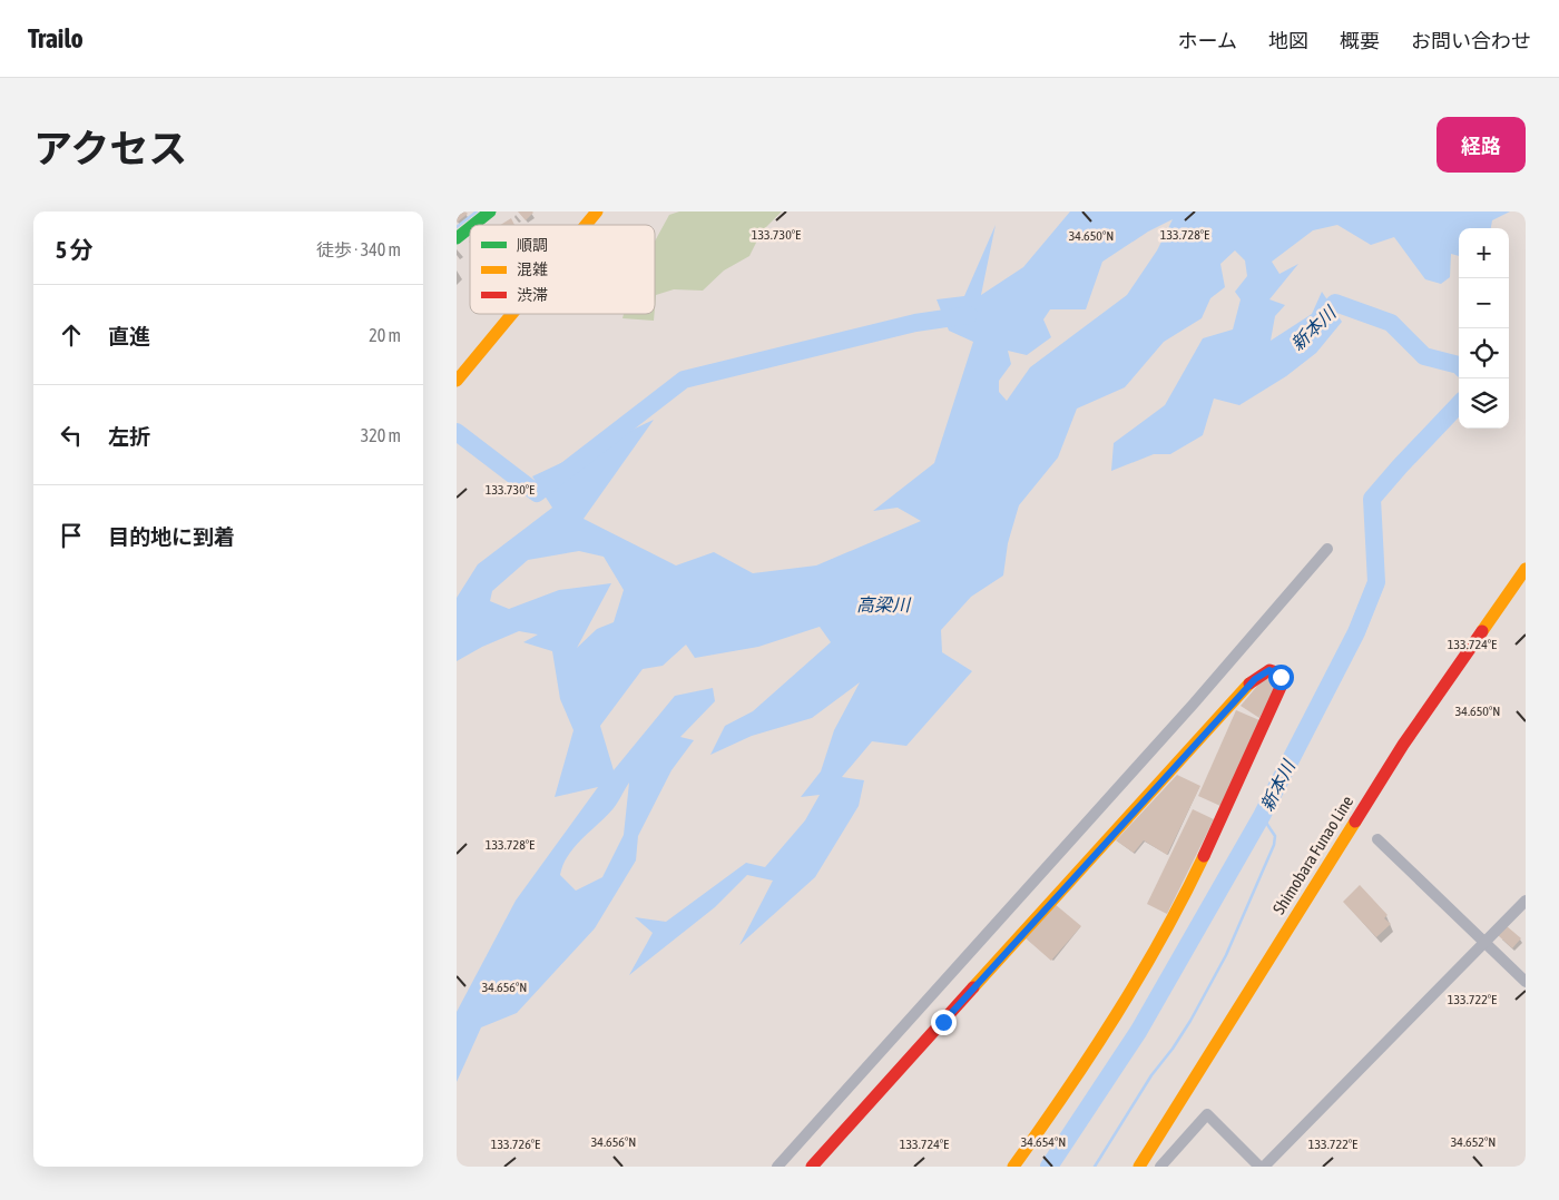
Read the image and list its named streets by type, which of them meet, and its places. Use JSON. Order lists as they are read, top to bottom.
{
  "streets": {
    "main road": ["Shimobara Funao Line"]
  },
  "water": ["新本川", "高梁川"],
  "legend": ["順調", "混雑", "渋滞"],
  "page": {
    "header": "Trailo",
    "nav": [
      "ホーム",
      "地図",
      "概要",
      "お問い合わせ"
    ],
    "title": "アクセス",
    "buttons": "経路",
    "heading": ["5 分", "徒歩 · 340 m"],
    "map_buttons": ["+", "−"],
    "list": [
      ["直進", "20 m"],
      ["左折", "320 m"],
      "目的地に到着"
    ]
  },
  "coordinates": [
    "133.730°E",
    "133.728°E",
    "34.650°N",
    "133.724°E",
    "34.656°N",
    "133.722°E",
    "34.654°N",
    "34.652°N",
    "133.726°E"
  ]
}
